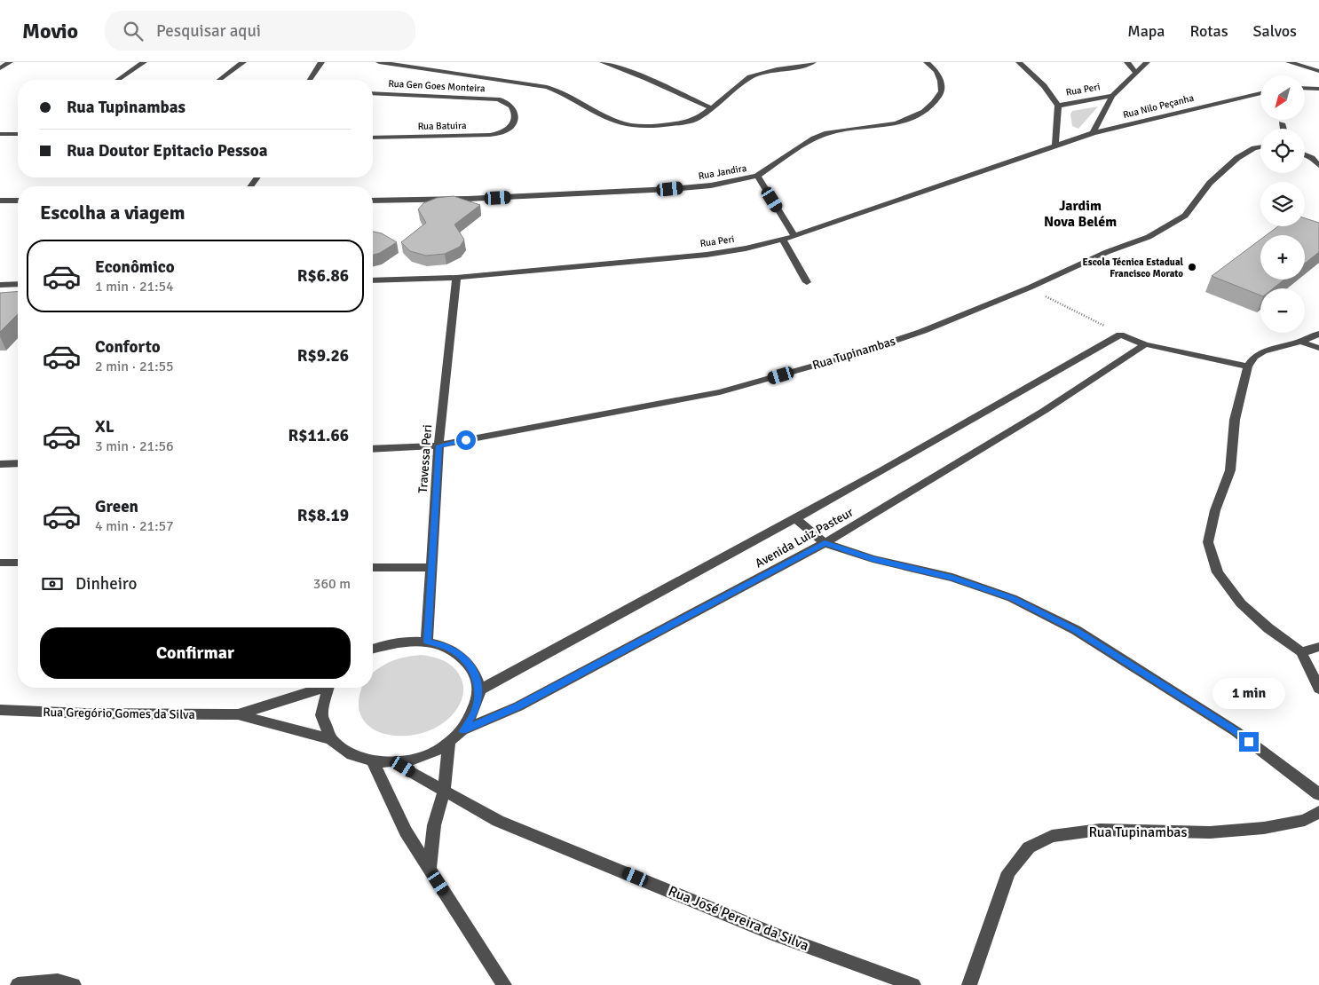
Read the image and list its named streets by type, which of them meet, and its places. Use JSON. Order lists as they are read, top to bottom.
{
  "streets": {
    "street": [
      "Rua Gen Goes Monteira",
      "Rua Peri",
      "Rua Nilo Peçanha",
      "Rua Batuira",
      "Rua Jandira",
      "Rua Tupinambas",
      "Travessa Peri",
      "Avenida Luiz Pasteur",
      "Rua Gregório Gomes da Silva",
      "Rua José Pereira da Silva"
    ]
  },
  "crossings": [
    ["Rua Gen Goes Monteira", "Rua Batuira"],
    ["Rua Peri", "Rua Nilo Peçanha"],
    ["Rua Peri", "Travessa Peri"],
    ["Rua Tupinambas", "Travessa Peri"]
  ],
  "districts": ["Jardim Nova Belém"],
  "places": ["Escola Técnica Estadual Francisco Morato"],
  "north": "bottom left",
  "page": {
    "header": "Movio",
    "search": "Pesquisar aqui",
    "nav": ["Mapa", "Rotas", "Salvos"],
    "map_buttons": ["+", "−"],
    "banner": ["Rua Tupinambas", "Rua Doutor Epitacio Pessoa"],
    "heading": "Escolha a viagem",
    "list": [
      {
        "name": "Econômico",
        "note": "1 min · 21:54",
        "value": "R$6.86"
      },
      {
        "name": "Conforto",
        "note": "2 min · 21:55",
        "value": "R$9.26"
      },
      {
        "name": "XL",
        "note": "3 min · 21:56",
        "value": "R$11.66"
      },
      {
        "name": "Green",
        "note": "4 min · 21:57",
        "value": "R$8.19"
      }
    ],
    "pay": ["Dinheiro", "360 m"],
    "buttons": "Confirmar",
    "bubble": "1 min"
  }
}
